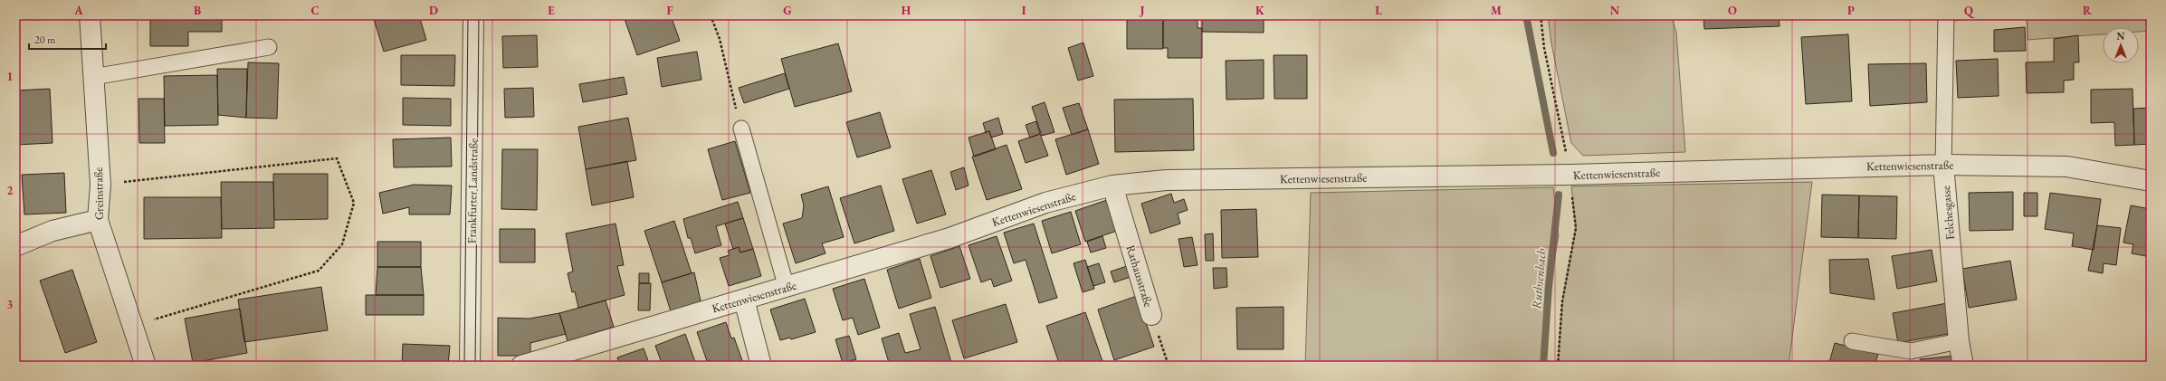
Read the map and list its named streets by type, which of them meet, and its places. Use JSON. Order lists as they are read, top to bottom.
{
  "streets": {
    "street": [
      "Kettenwiesenstraße",
      "Frankfurter Landstraße",
      "Greinstraße",
      "Felchesgasse",
      "Rathausstraße"
    ]
  },
  "crossings": [
    ["Kettenwiesenstraße", "Felchesgasse"],
    ["Kettenwiesenstraße", "Rathausstraße"]
  ],
  "water": ["Ruthsenbach"],
  "scale_bar": "20 m",
  "north": "top",
  "grid": {
    "columns": [
      "A",
      "B",
      "C",
      "D",
      "E",
      "F",
      "G",
      "H",
      "I",
      "J",
      "K",
      "L",
      "M",
      "N",
      "O",
      "P",
      "Q",
      "R"
    ],
    "rows": ["1", "2", "3"]
  }
}
